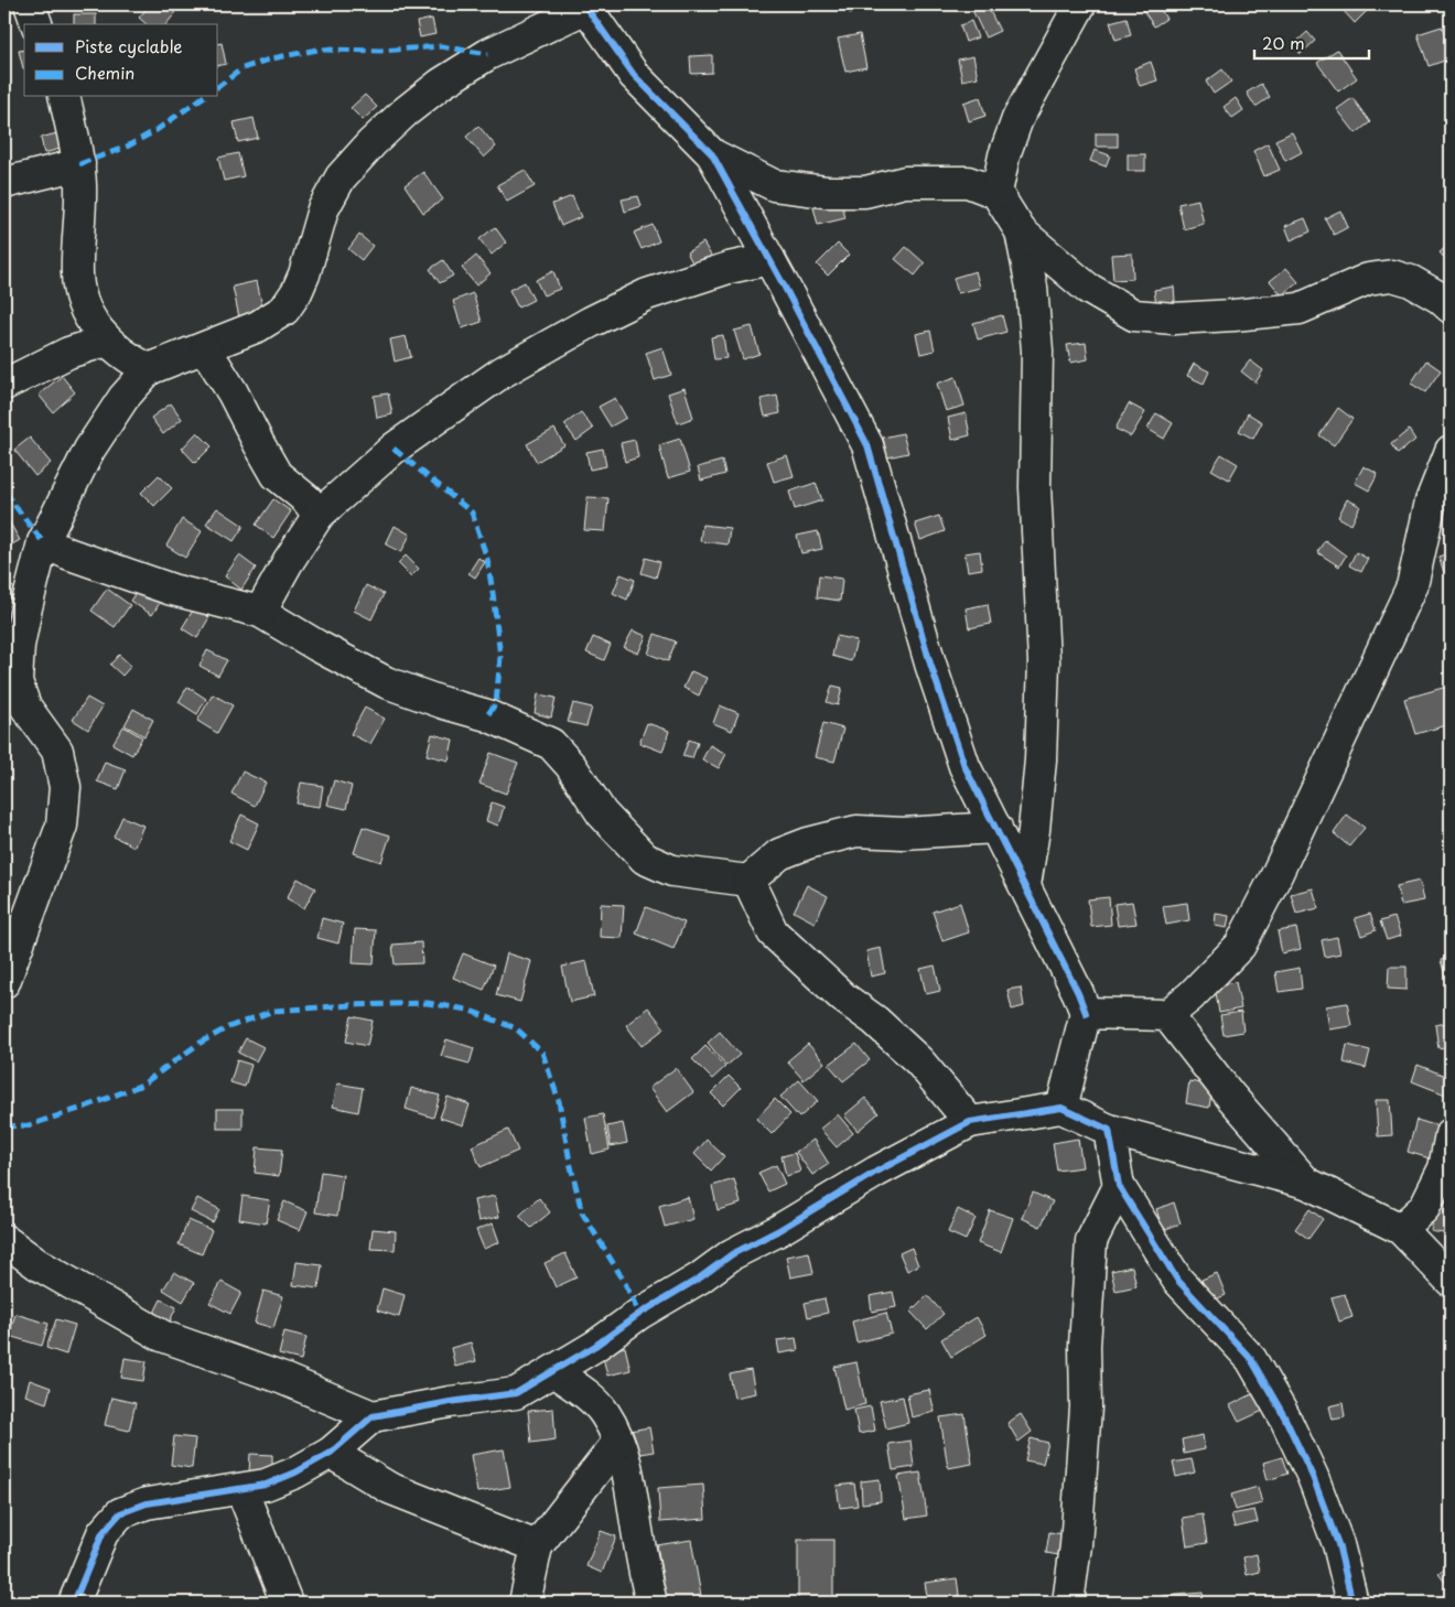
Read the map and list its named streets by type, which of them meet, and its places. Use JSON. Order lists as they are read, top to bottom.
{
  "legend": ["Piste cyclable", "Chemin"],
  "scale_bar": "20 m"
}
